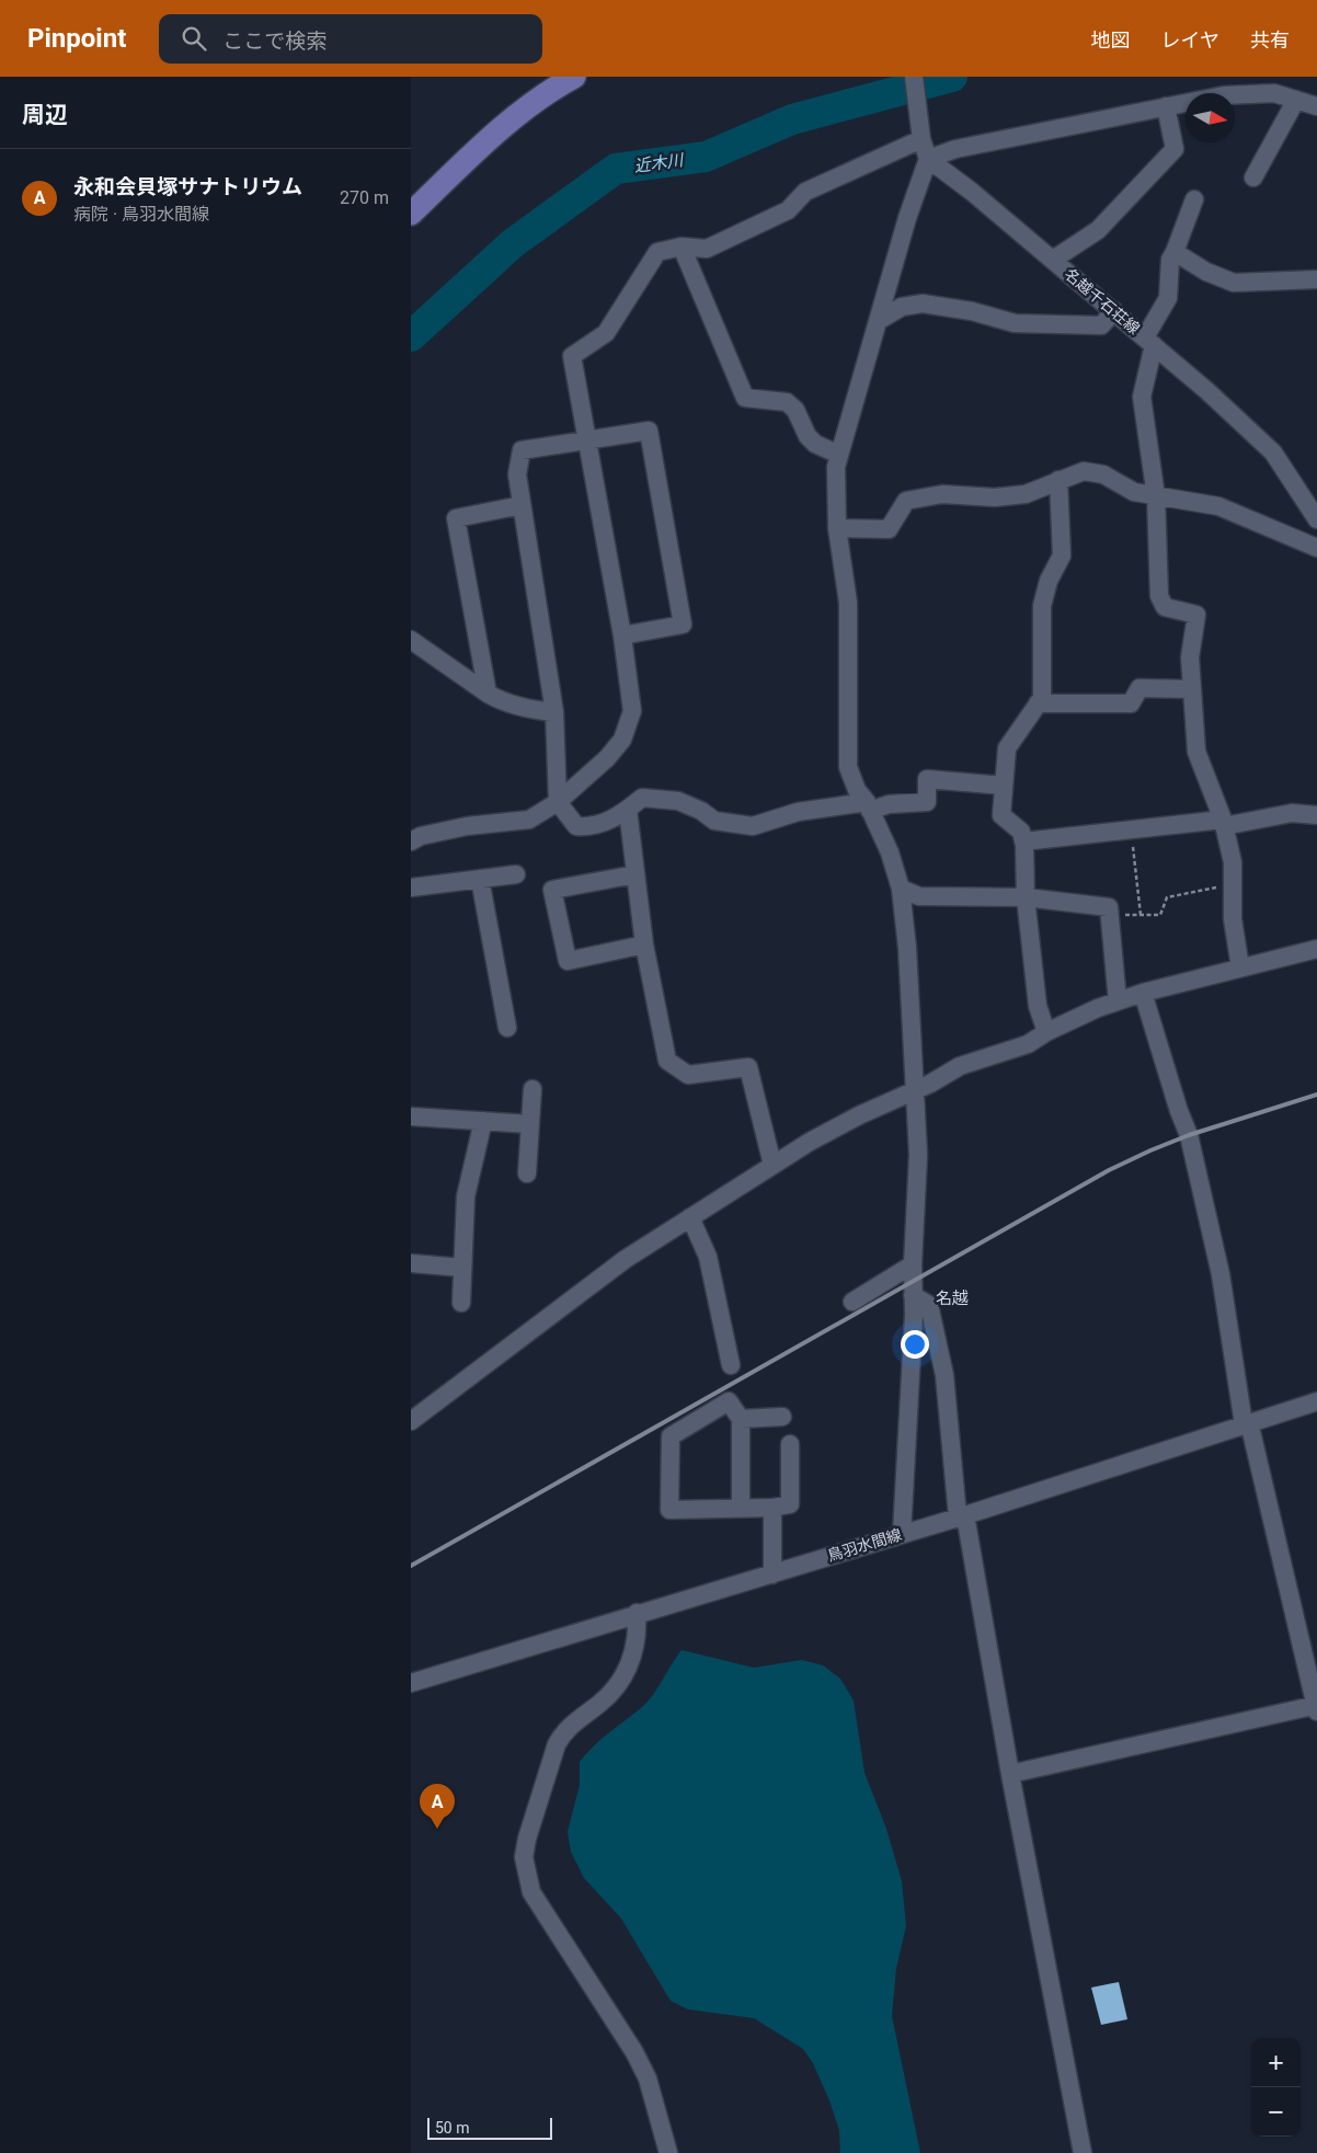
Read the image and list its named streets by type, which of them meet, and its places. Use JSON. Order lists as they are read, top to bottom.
{
  "streets": {
    "street": ["名越千石荘線", "鳥羽水間線"]
  },
  "districts": ["名越"],
  "water": ["近木川"],
  "scale_bar": "50 m",
  "north": "right",
  "page": {
    "header": "Pinpoint",
    "search": "ここで検索",
    "nav": ["地図", "レイヤ", "共有"],
    "heading": "周辺",
    "list": [
      {
        "mark": "A",
        "name": "永和会貝塚サナトリウム",
        "note": "病院 · 鳥羽水間線",
        "value": "270 m"
      }
    ],
    "pins": "A",
    "map_buttons": ["+", "−"],
    "scale": "50 m"
  }
}
